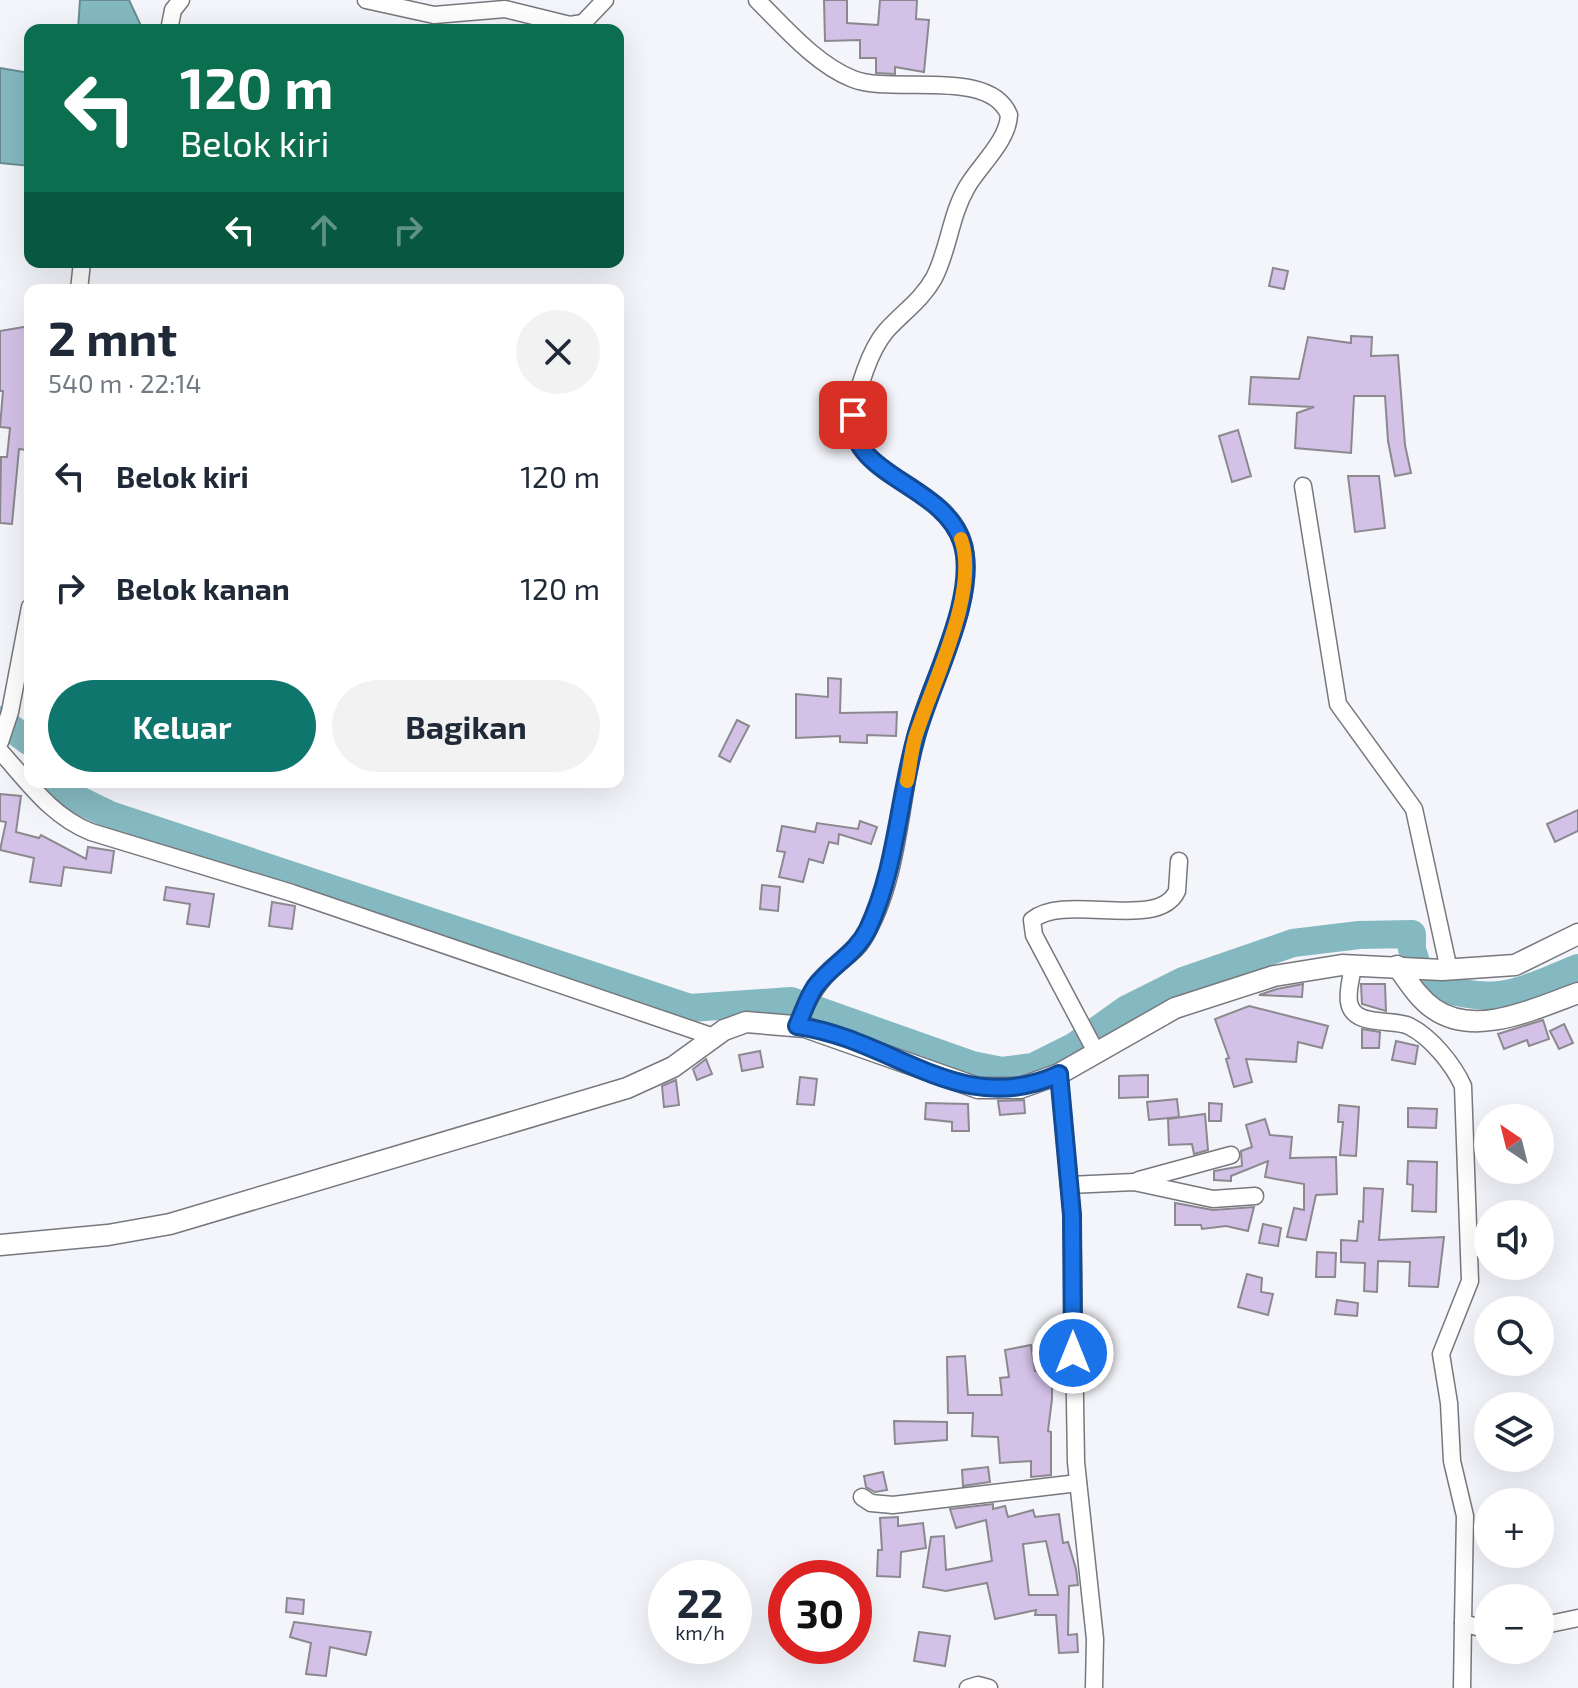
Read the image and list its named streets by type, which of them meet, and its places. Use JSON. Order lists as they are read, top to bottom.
{
  "north": "top left",
  "page": {
    "turn": ["120 m", "Belok kiri"],
    "heading": ["2 mnt", "540 m · 22:14"],
    "list": [
      {
        "name": "Belok kiri",
        "value": "120 m"
      },
      {
        "name": "Belok kanan",
        "value": "120 m"
      }
    ],
    "buttons": ["Keluar", "Bagikan"],
    "map_buttons": ["+", "−"],
    "speed": "22 km/h",
    "limit": "30"
  }
}
